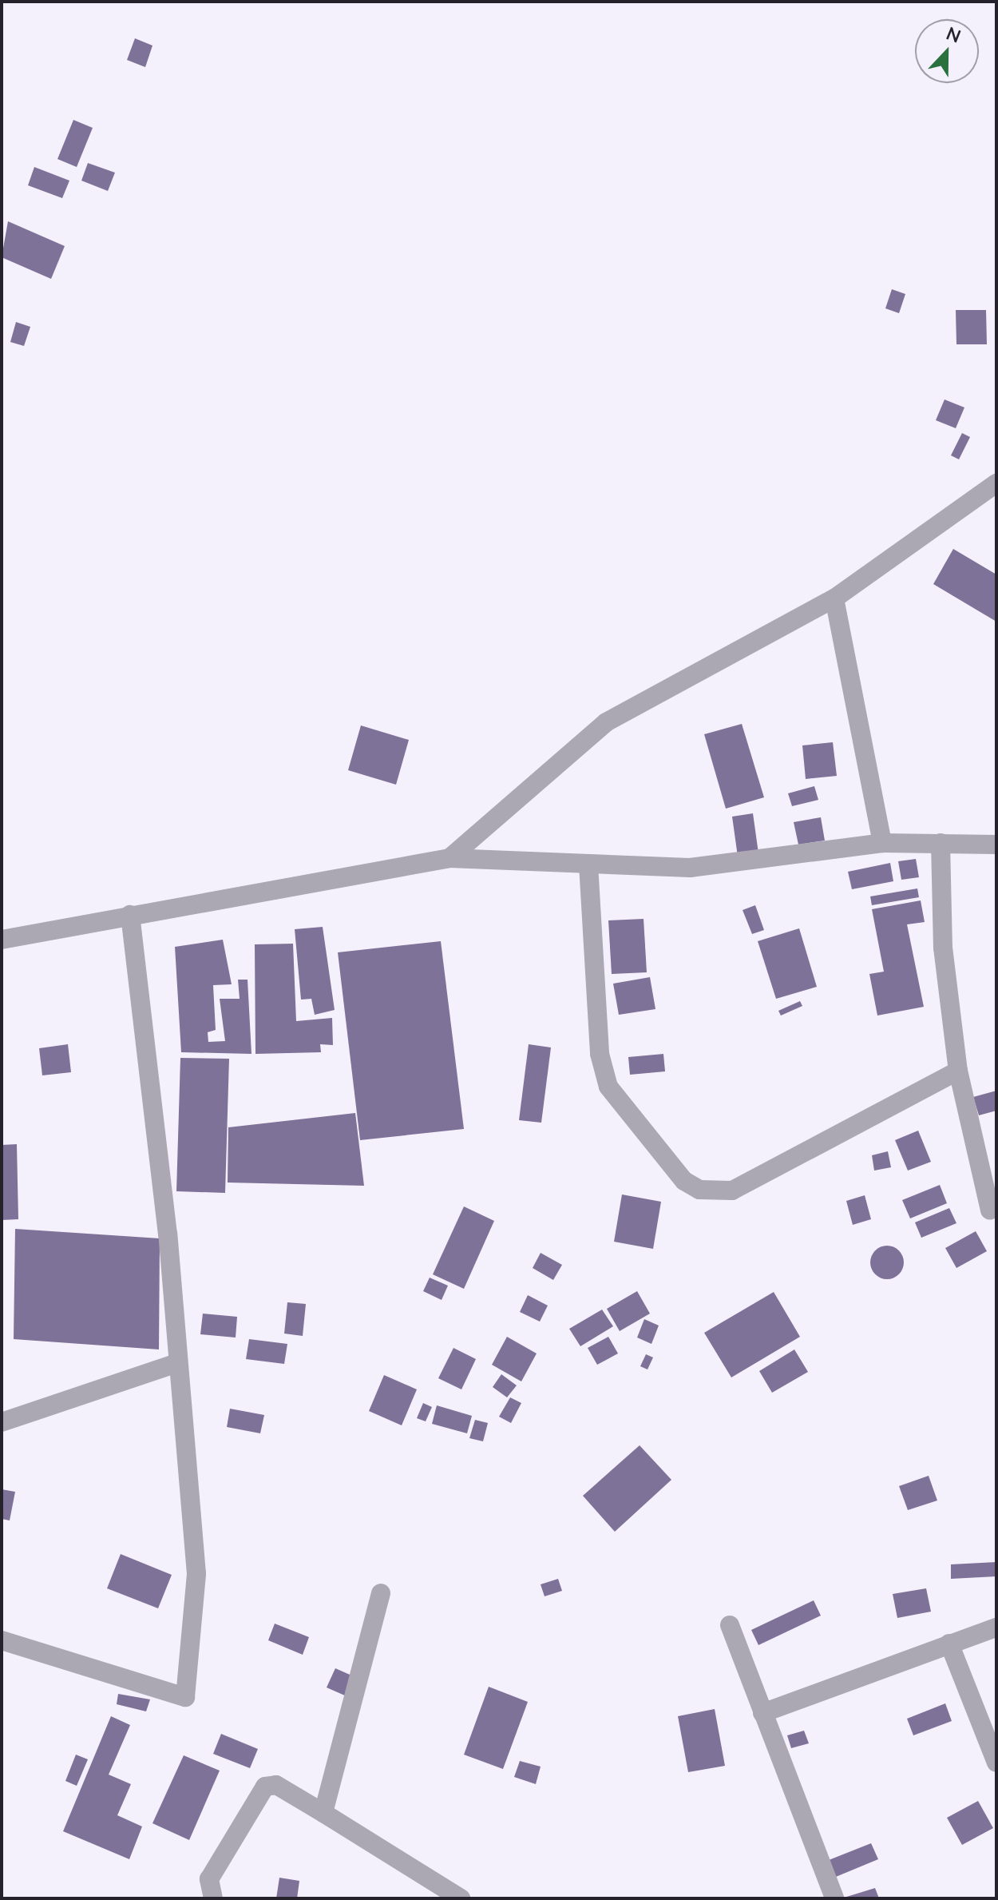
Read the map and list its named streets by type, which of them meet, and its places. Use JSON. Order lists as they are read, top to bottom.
{
  "north": "top"
}
